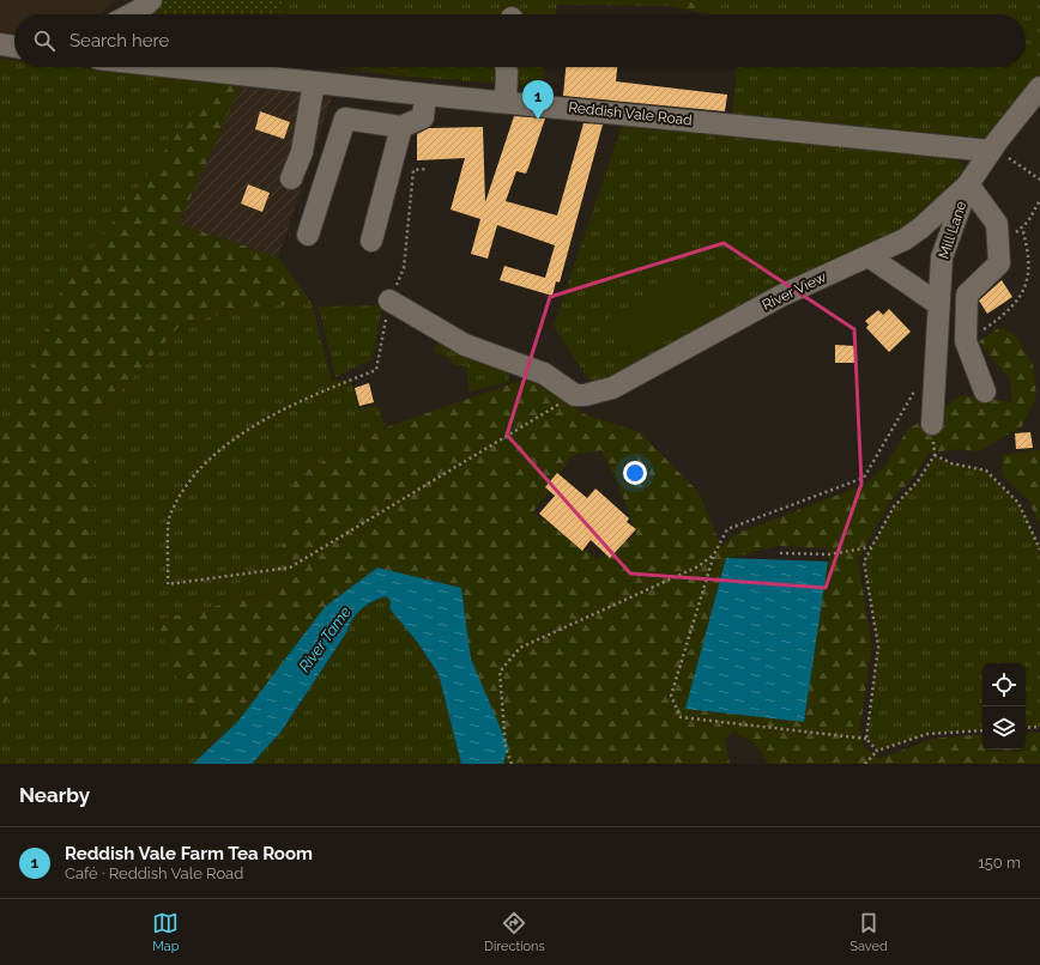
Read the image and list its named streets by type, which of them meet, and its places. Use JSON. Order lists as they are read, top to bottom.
{
  "streets": {
    "street": ["Reddish Vale Road", "Mill Lane", "River View"]
  },
  "crossings": [
    ["Reddish Vale Road", "Mill Lane"],
    ["Mill Lane", "River View"]
  ],
  "water": ["River Tame"],
  "page": {
    "search": "Search here",
    "pins": "1",
    "heading": "Nearby",
    "list": [
      {
        "mark": "1",
        "name": "Reddish Vale Farm Tea Room",
        "note": "Café · Reddish Vale Road",
        "value": "150 m"
      }
    ],
    "nav": ["Map", "Directions", "Saved"]
  }
}
